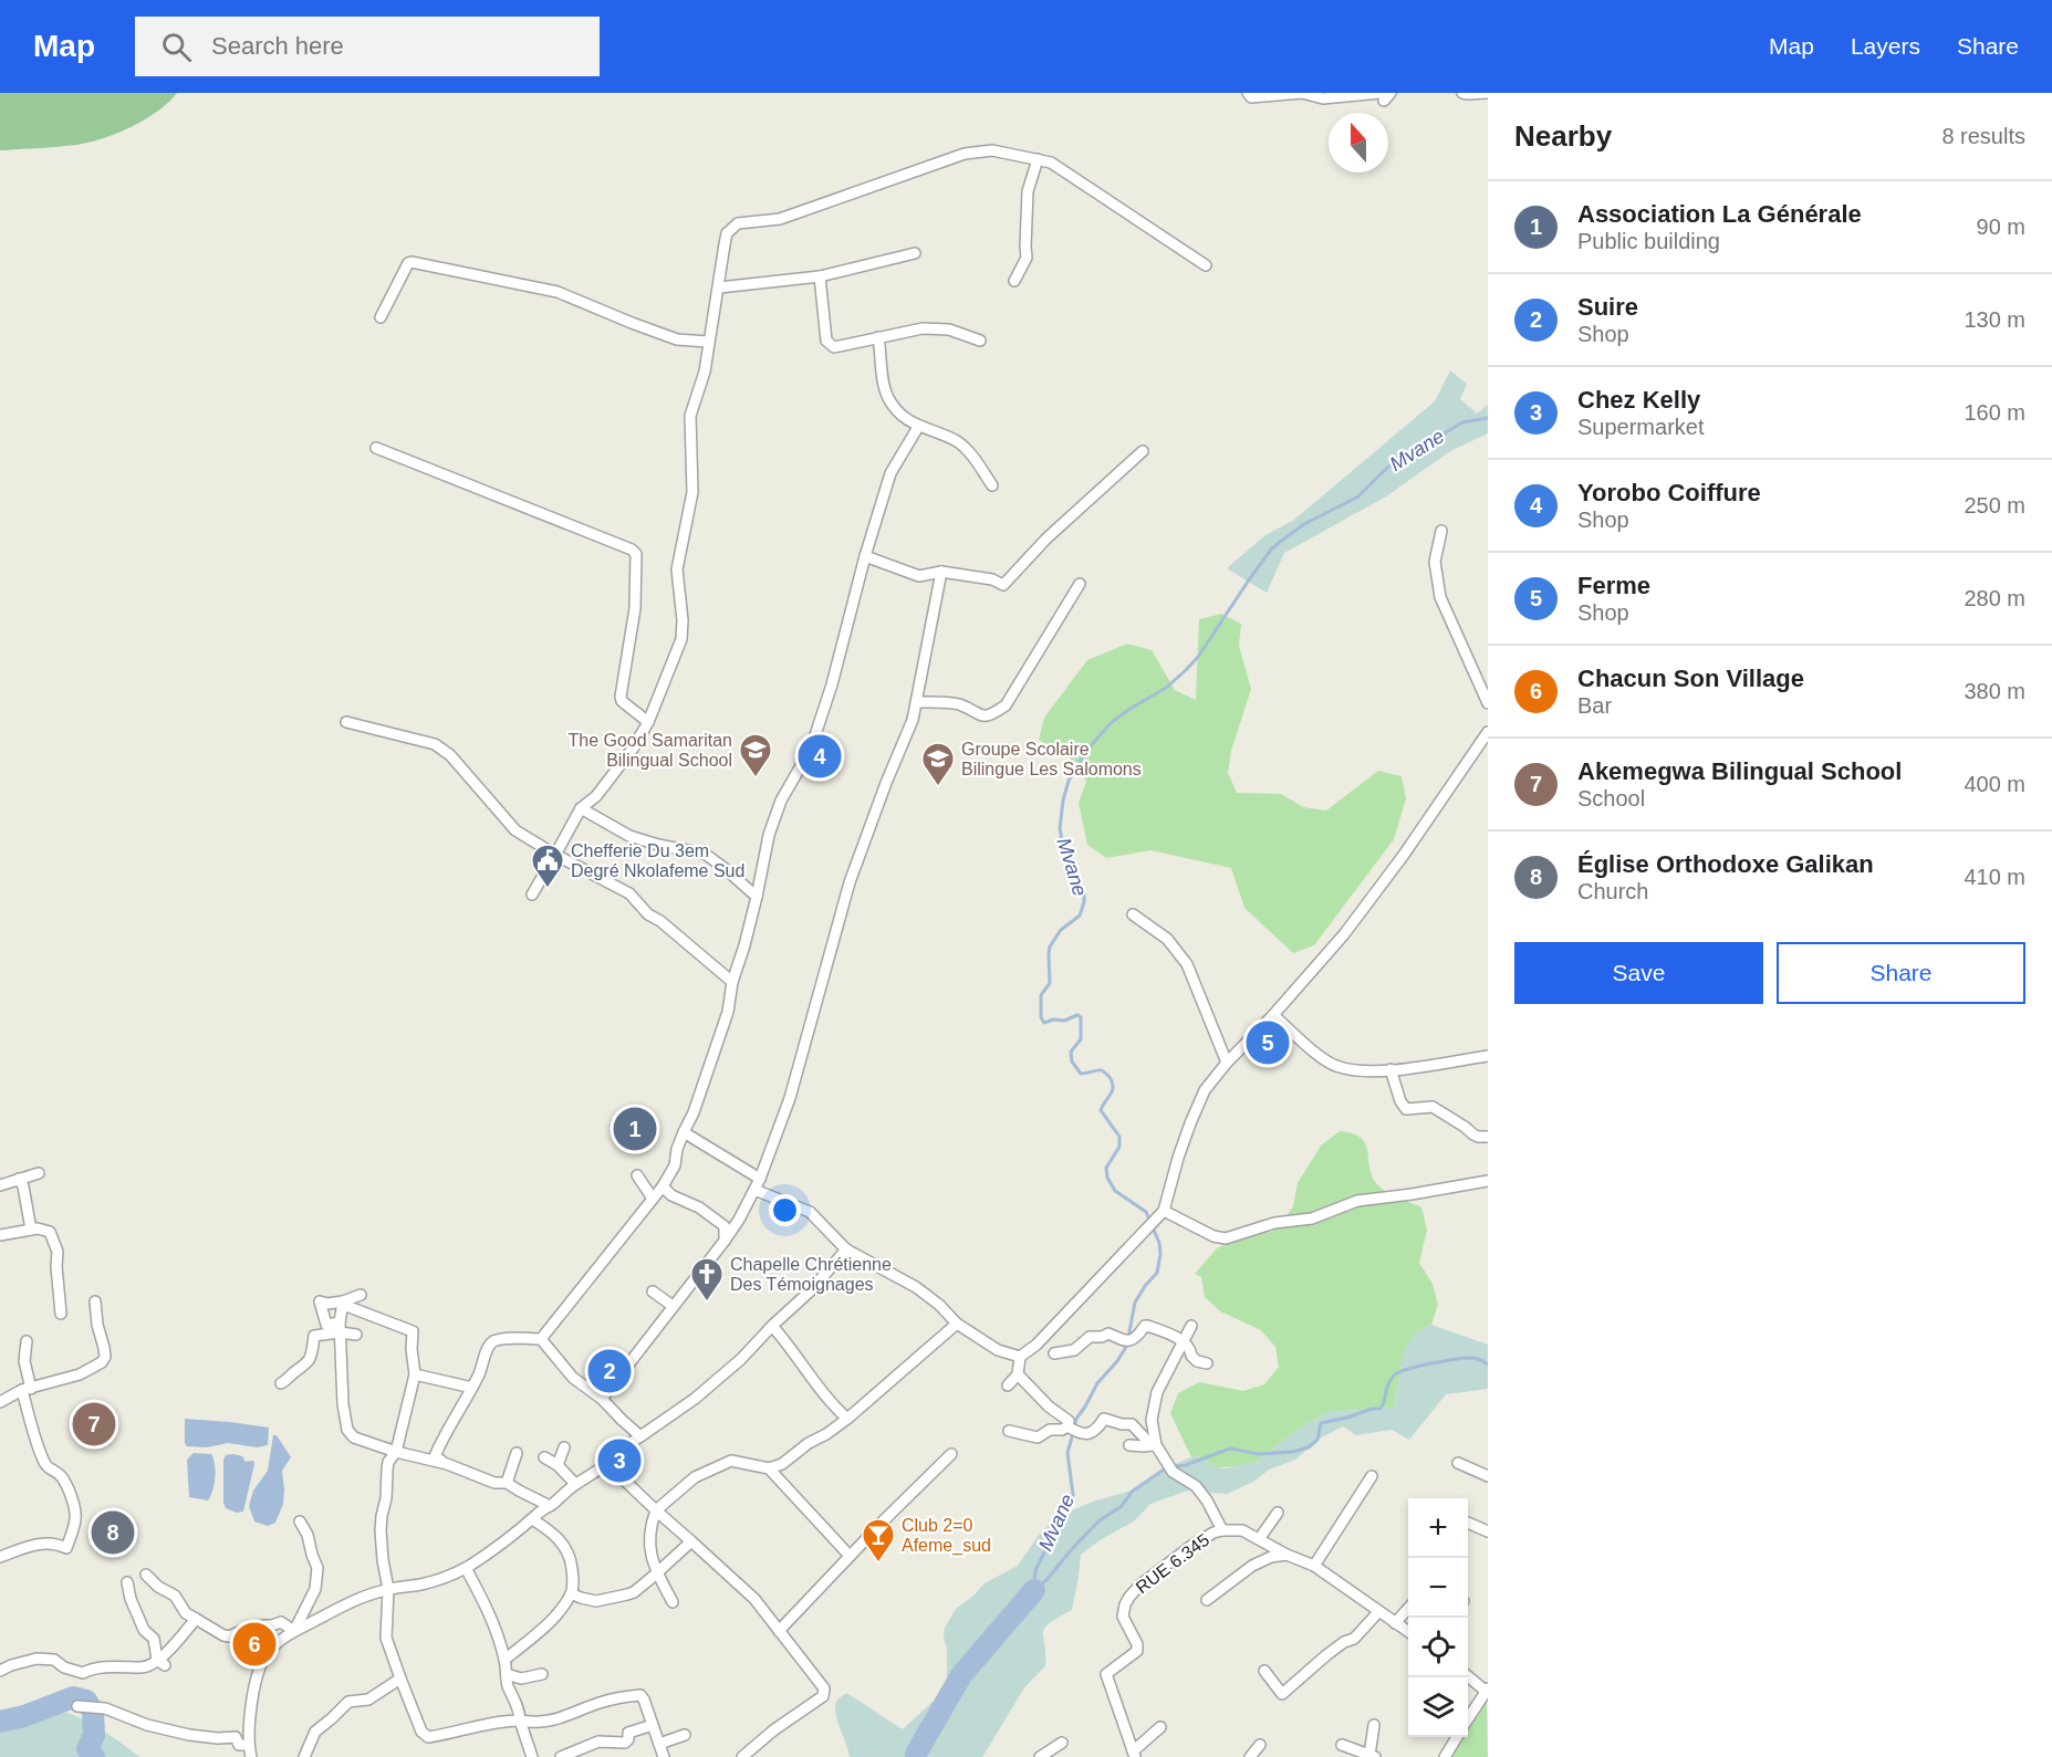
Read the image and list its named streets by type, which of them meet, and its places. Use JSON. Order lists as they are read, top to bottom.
{
  "streets": {
    "street": ["RUE 6.345"]
  },
  "water": ["Mvane"],
  "places": {
    "school or university": ["The Good Samaritan Bilingual School", "Groupe Scolaire Bilingue Les Salomons"],
    "public building": ["Chefferie Du 3em Degré Nkolafeme Sud"],
    "church": ["Chapelle Chrétienne Des Témoignages"],
    "bar": ["Club 2=0 Afeme_sud"]
  },
  "north": "top",
  "page": {
    "header": "Map",
    "search": "Search here",
    "nav": ["Map", "Layers", "Share"],
    "heading": ["Nearby", "8 results"],
    "list": [
      {
        "mark": "1",
        "name": "Association La Générale",
        "note": "Public building",
        "value": "90 m"
      },
      {
        "mark": "2",
        "name": "Suire",
        "note": "Shop",
        "value": "130 m"
      },
      {
        "mark": "3",
        "name": "Chez Kelly",
        "note": "Supermarket",
        "value": "160 m"
      },
      {
        "mark": "4",
        "name": "Yorobo Coiffure",
        "note": "Shop",
        "value": "250 m"
      },
      {
        "mark": "5",
        "name": "Ferme",
        "note": "Shop",
        "value": "280 m"
      },
      {
        "mark": "6",
        "name": "Chacun Son Village",
        "note": "Bar",
        "value": "380 m"
      },
      {
        "mark": "7",
        "name": "Akemegwa Bilingual School",
        "note": "School",
        "value": "400 m"
      },
      {
        "mark": "8",
        "name": "Église Orthodoxe Galikan",
        "note": "Church",
        "value": "410 m"
      }
    ],
    "pins": [
      "4",
      "5",
      "1",
      "2",
      "7",
      "3",
      "8",
      "6"
    ],
    "buttons": ["Save", "Share"],
    "map_buttons": ["+", "−"]
  }
}
